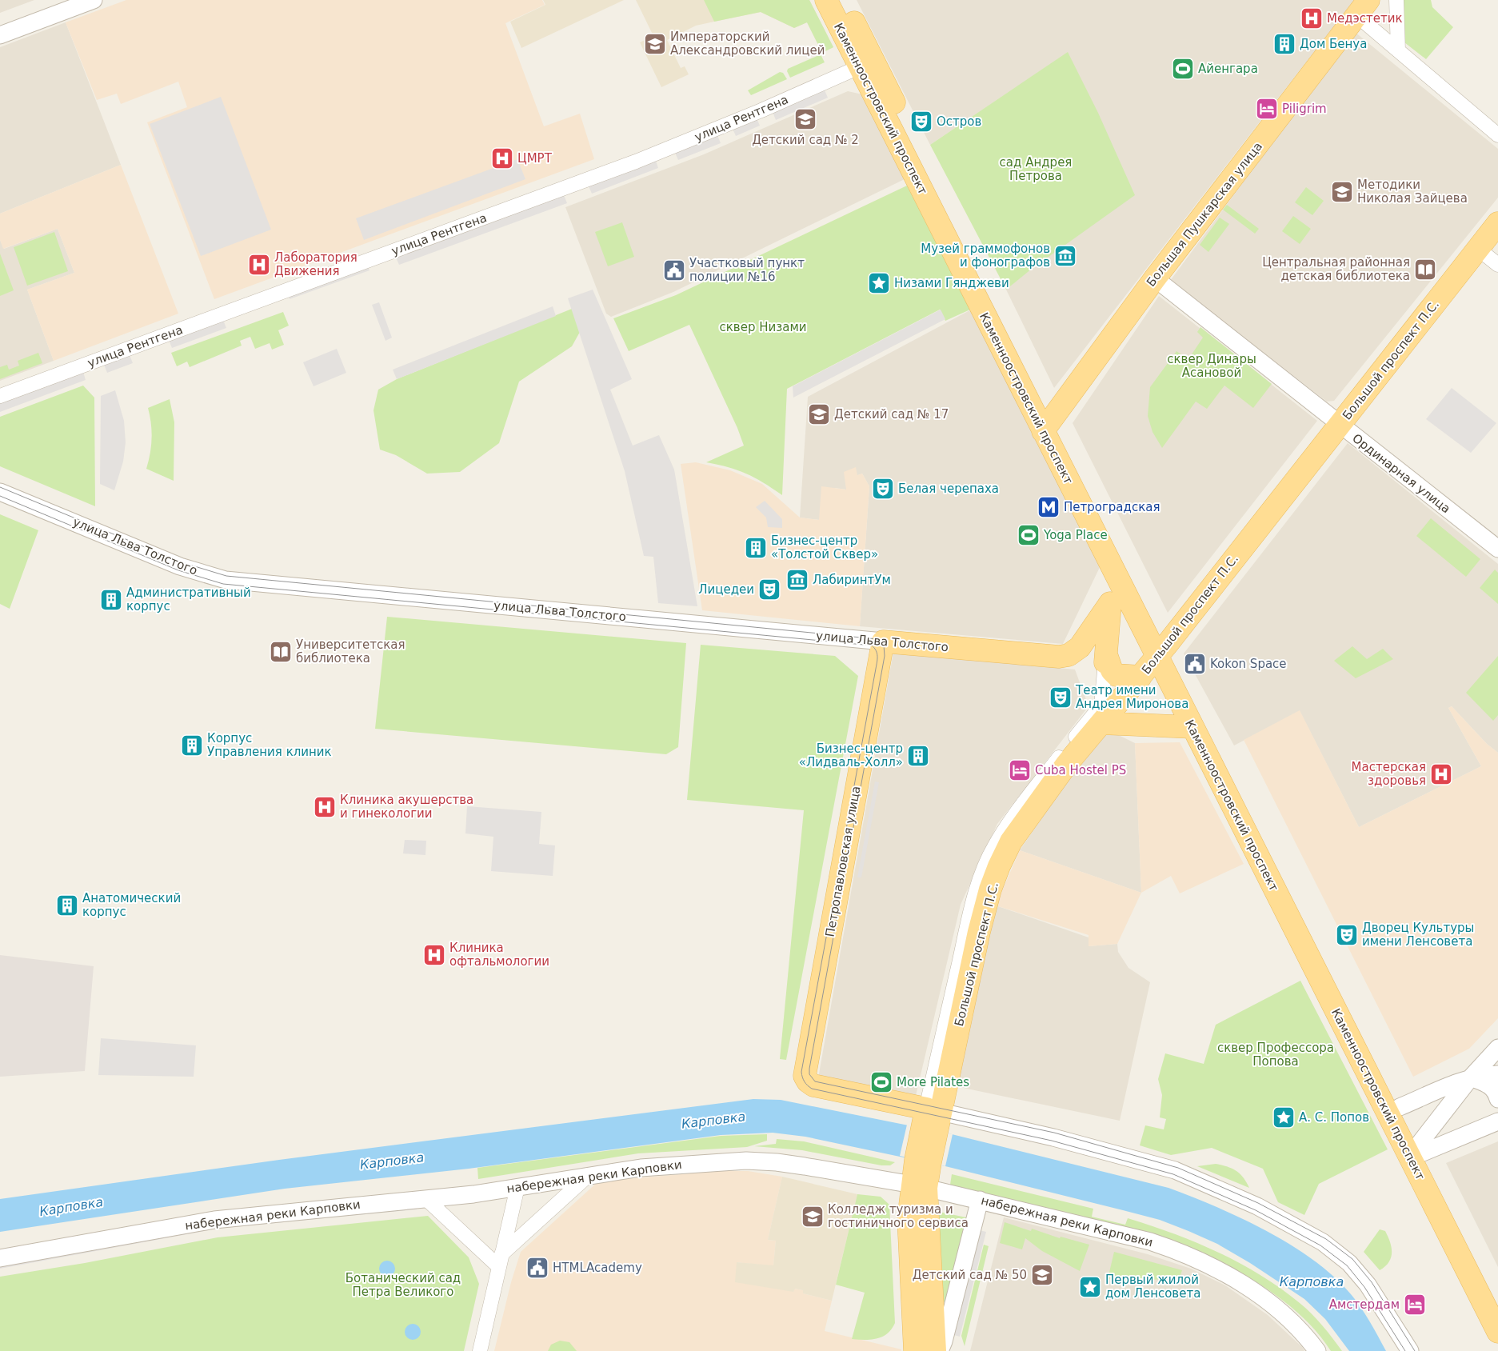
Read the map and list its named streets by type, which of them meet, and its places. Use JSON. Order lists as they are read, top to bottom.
{
  "streets": {
    "main road": [
      "Каменноостровский проспект",
      "Большая Пушкарская улица",
      "Большой проспект П.С.",
      "улица Льва Толстого",
      "Петропавловская улица"
    ],
    "street": ["улица Рентгена", "Ординарная улица", "набережная реки Карповки"]
  },
  "crossings": [
    ["Каменноостровский проспект", "улица Рентгена"],
    ["Каменноостровский проспект", "Большая Пушкарская улица"],
    ["Каменноостровский проспект", "Большой проспект П.С."],
    ["Большая Пушкарская улица", "Ординарная улица"],
    ["Большой проспект П.С.", "Ординарная улица"],
    ["Большой проспект П.С.", "Петропавловская улица"],
    ["улица Льва Толстого", "Петропавловская улица"]
  ],
  "water": ["Карповка"],
  "parks": [
    "сад Андрея Петрова",
    "сквер Низами",
    "сквер Динары Асановой",
    "сквер Профессора Попова",
    "Ботанический сад Петра Великого"
  ],
  "places": {
    "hospital": [
      "Медэстетик",
      "ЦМРТ",
      "Лаборатория Движения",
      "Мастерская здоровья",
      "Клиника акушерства и гинекологии",
      "Клиника офтальмологии"
    ],
    "school or university": [
      "Императорский Александровский лицей",
      "Детский сад № 2",
      "Методики Николая Зайцева",
      "Детский сад № 17",
      "Колледж туризма и гостиничного сервиса",
      "Детский сад № 50"
    ],
    "building": [
      "Дом Бенуа",
      "Бизнес-центр «Толстой Сквер»",
      "Административный корпус",
      "Корпус Управления клиник",
      "Бизнес-центр «Лидваль-Холл»",
      "Анатомический корпус"
    ],
    "sports": ["Айенгара", "Yoga Place", "More Pilates"],
    "hotel": ["Piligrim", "Cuba Hostel PS", "Амстердам"],
    "theatre": [
      "Остров",
      "Белая черепаха",
      "Лицедеи",
      "Театр имени Андрея Миронова",
      "Дворец Культуры имени Ленсовета"
    ],
    "museum": ["Музей граммофонов и фонографов", "ЛабиринтУм"],
    "library": ["Центральная районная детская библиотека", "Университетская библиотека"],
    "public building": ["Участковый пункт полиции №16", "Kokon Space", "HTMLAcademy"],
    "place": ["Низами Гянджеви", "А. С. Попов", "Первый жилой дом Ленсовета"],
    "metro station": ["Петроградская"]
  }
}
